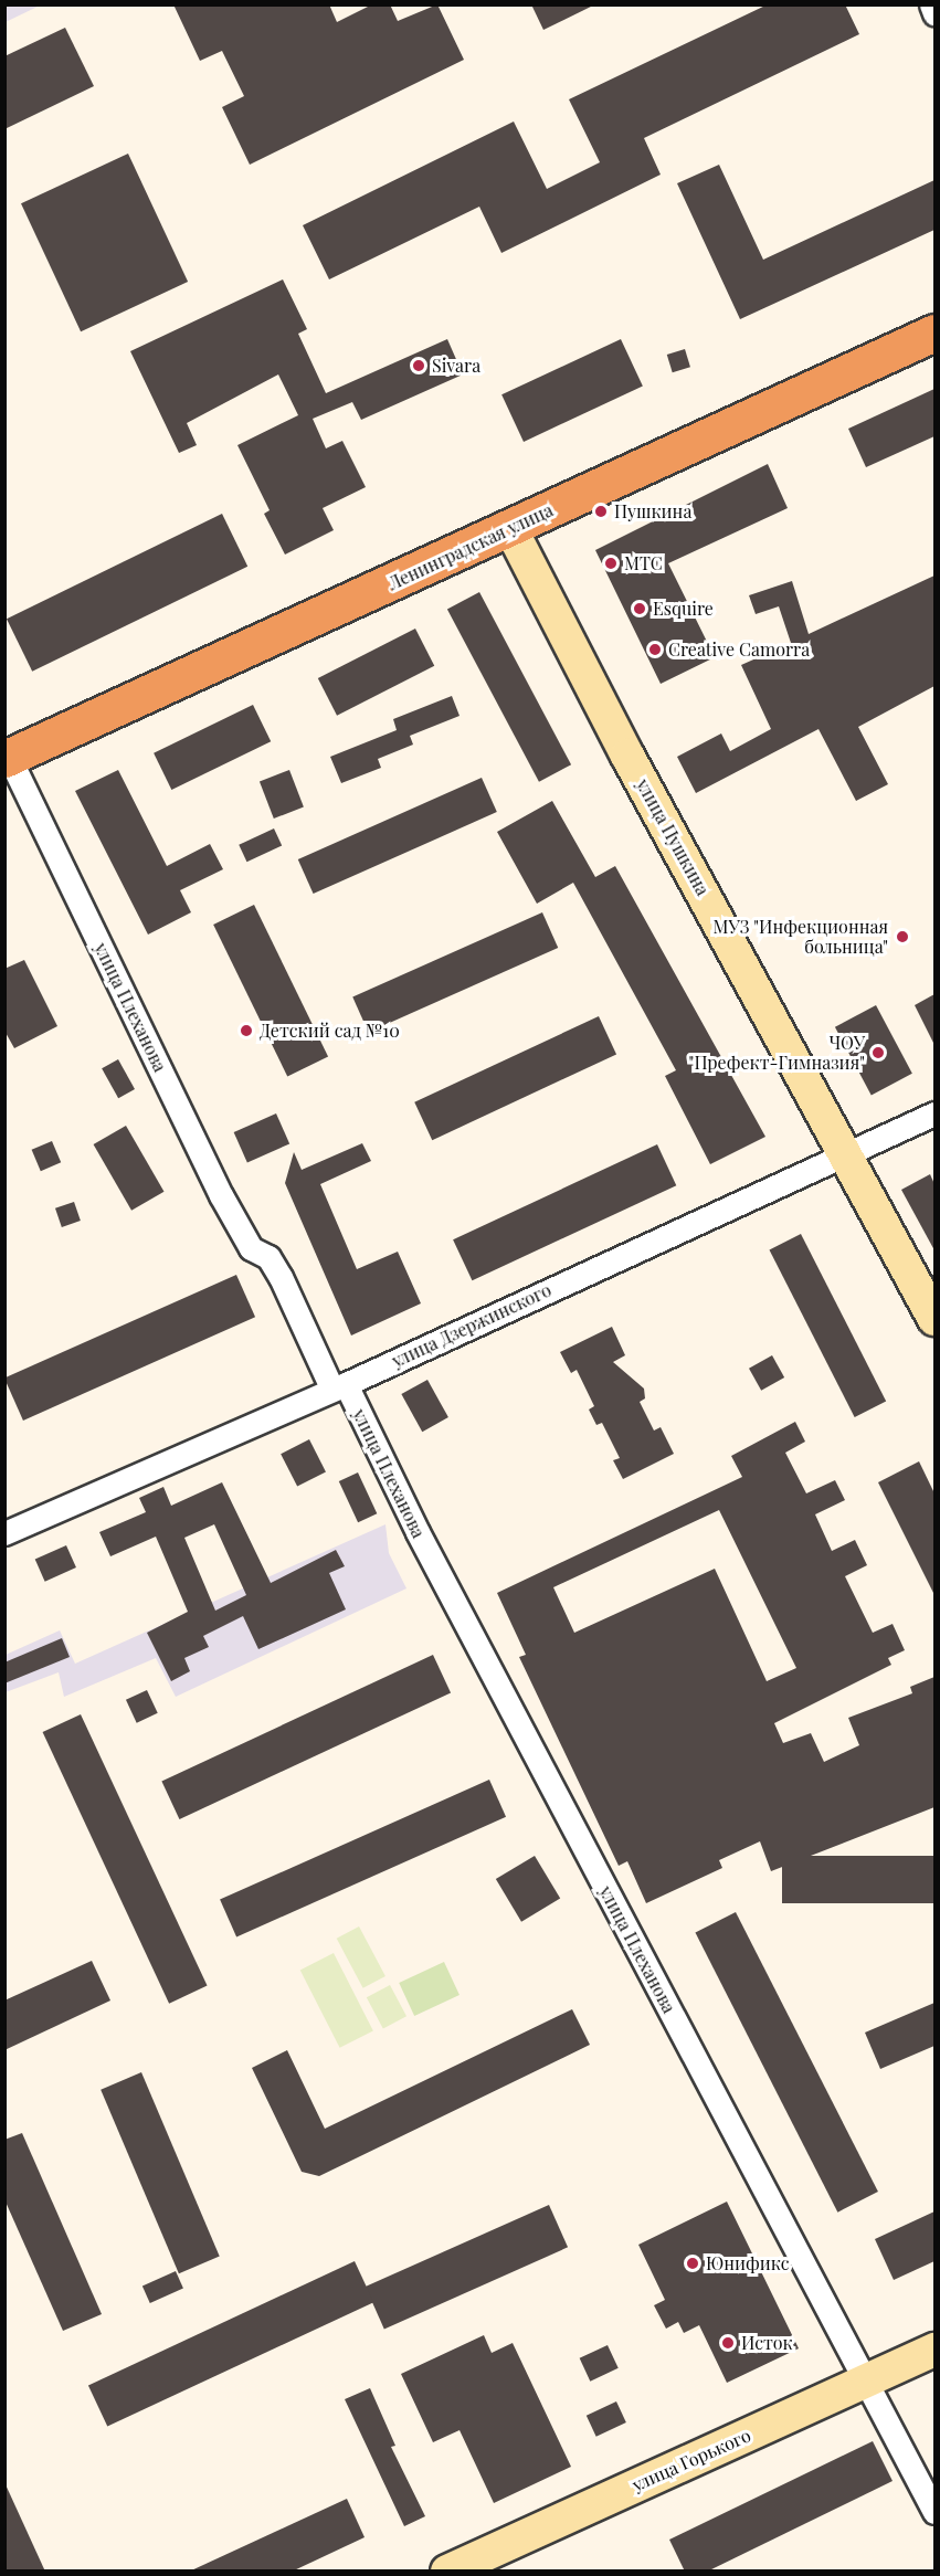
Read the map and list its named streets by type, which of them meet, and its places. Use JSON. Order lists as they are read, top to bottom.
{
  "streets": {
    "highway": ["Ленинградская улица"],
    "main road": ["улица Пушкина", "улица Горького"],
    "street": ["улица Плеханова", "улица Дзержинского"]
  },
  "crossings": [
    ["Ленинградская улица", "улица Пушкина"],
    ["Ленинградская улица", "улица Плеханова"],
    ["улица Пушкина", "улица Дзержинского"],
    ["улица Плеханова", "улица Дзержинского"],
    ["улица Плеханова", "улица Горького"]
  ],
  "places": [
    "Sivara",
    "Пушкина",
    "МТС",
    "Esquire",
    "Creative Camorra",
    "МУЗ \"Инфекционная больница\"",
    "Детский сад №10",
    "ЧОУ \"Префект-Гимназия\"",
    "Юнификс",
    "Исток"
  ]
}
